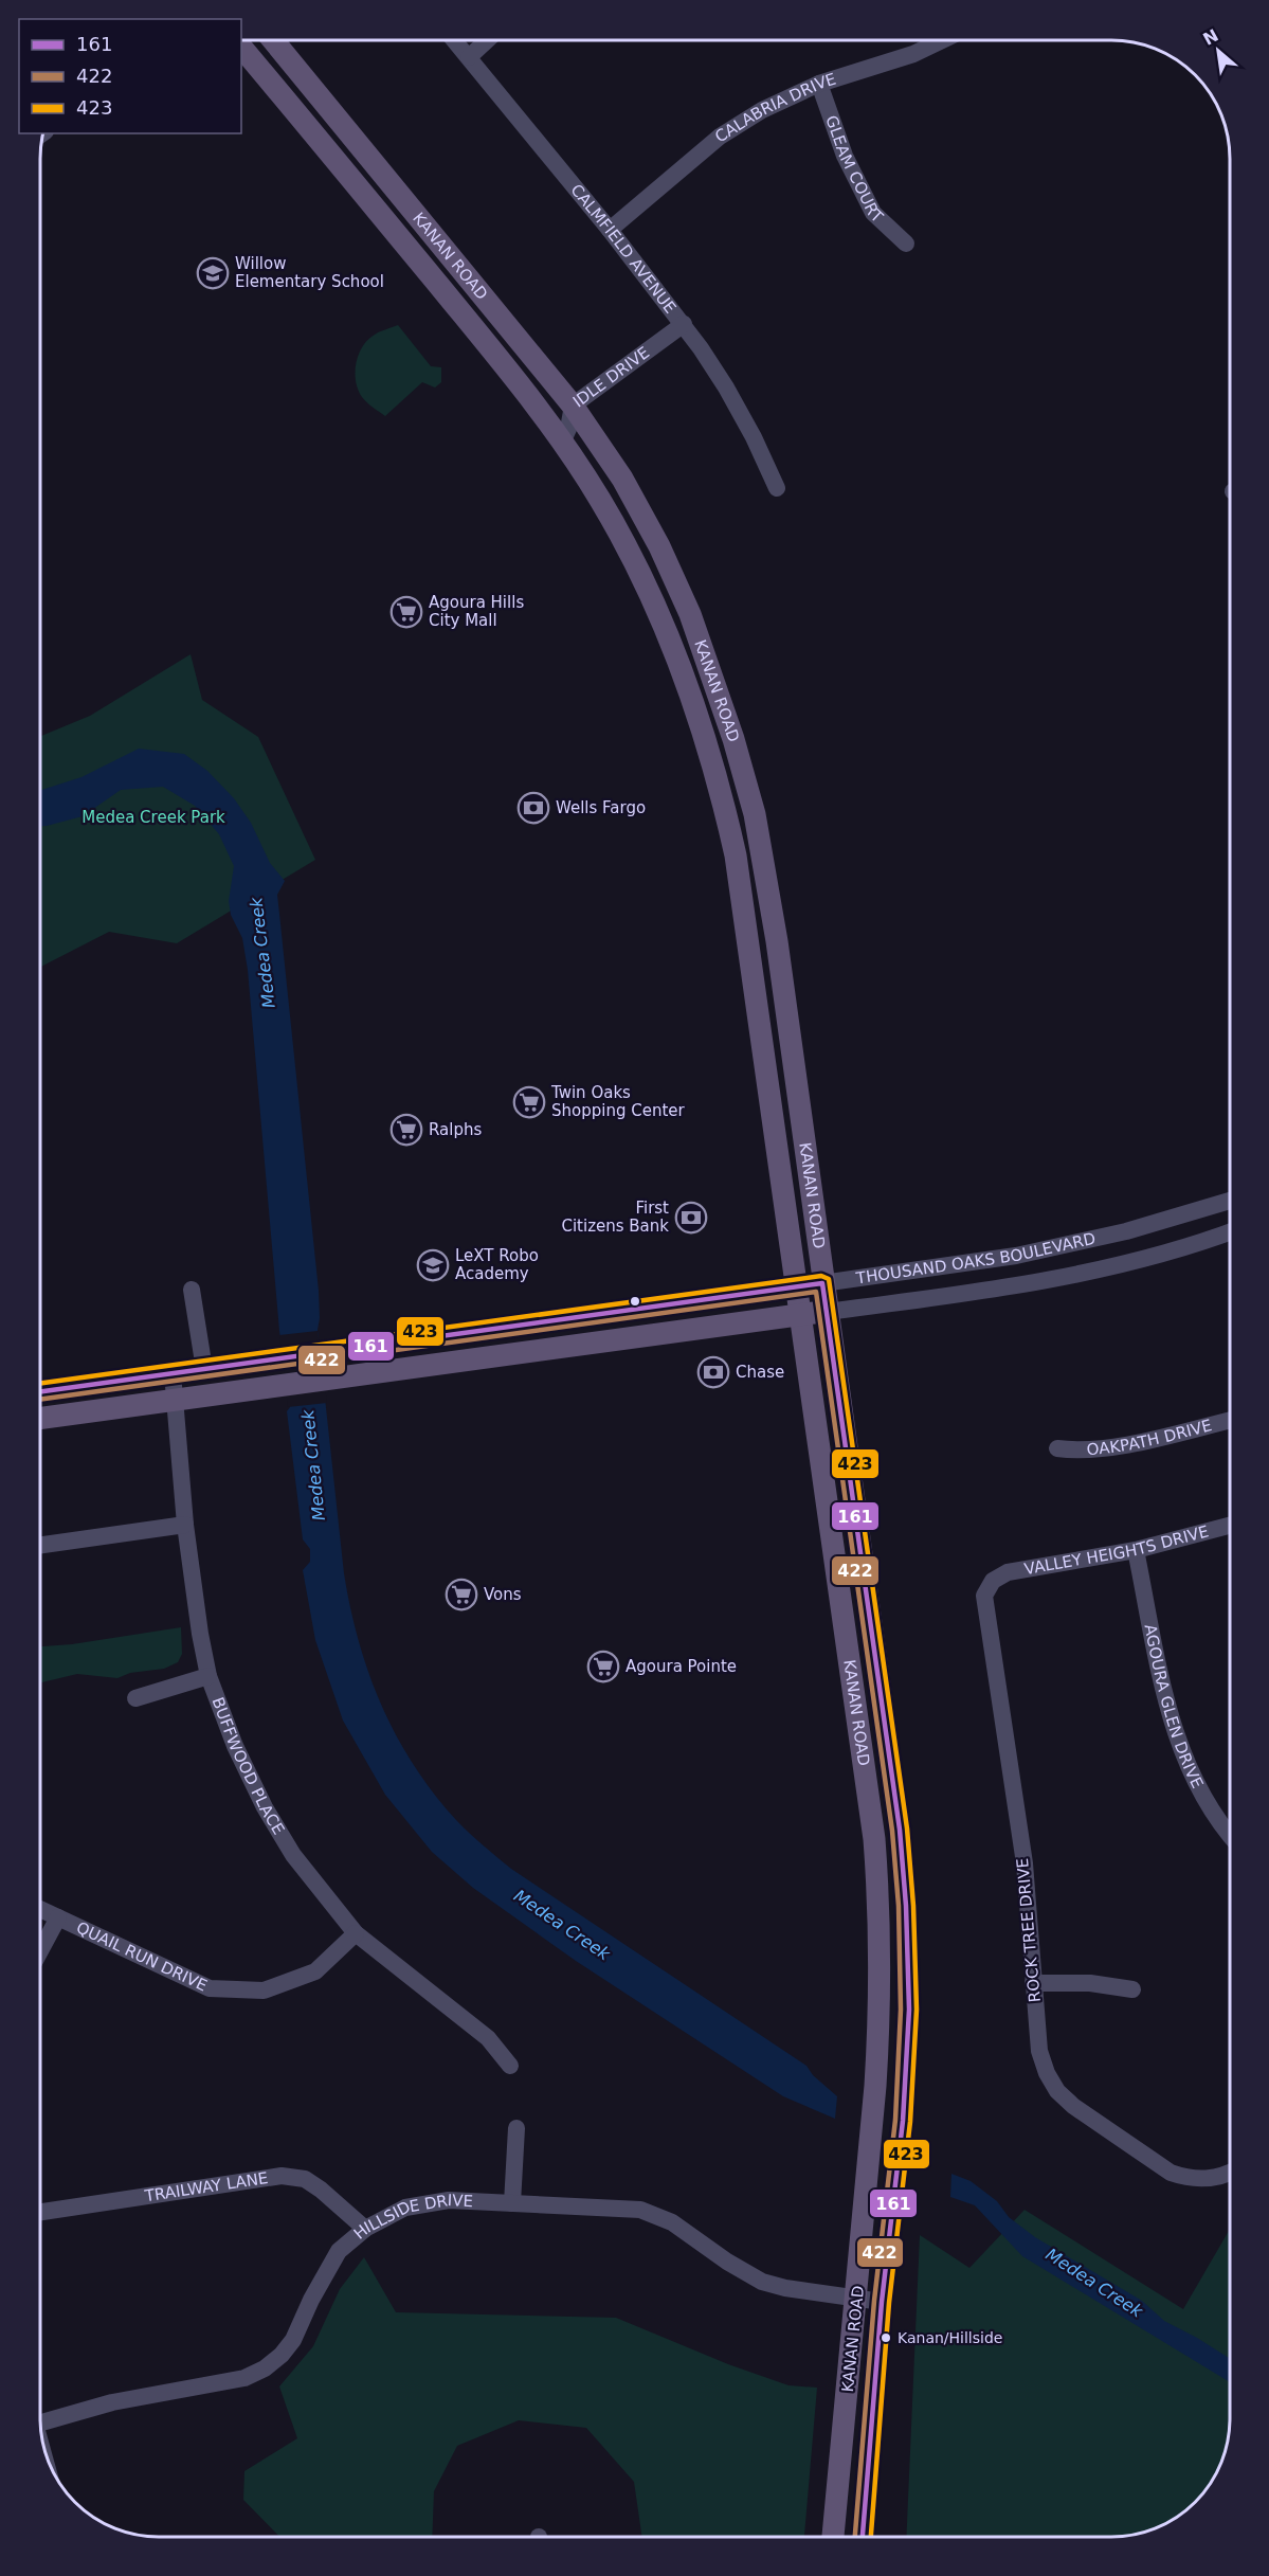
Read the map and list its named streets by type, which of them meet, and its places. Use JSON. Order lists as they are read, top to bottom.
{
  "streets": {
    "main road": ["KANAN ROAD", "THOUSAND OAKS BOULEVARD"],
    "street": [
      "CALABRIA DRIVE",
      "GLEAM COURT",
      "CALMFIELD AVENUE",
      "IDLE DRIVE",
      "OAKPATH DRIVE",
      "VALLEY HEIGHTS DRIVE",
      "AGOURA GLEN DRIVE",
      "BUFFWOOD PLACE",
      "ROCK TREE DRIVE",
      "QUAIL RUN DRIVE",
      "TRAILWAY LANE",
      "HILLSIDE DRIVE"
    ]
  },
  "crossings": [
    ["CALABRIA DRIVE", "GLEAM COURT"],
    ["CALABRIA DRIVE", "CALMFIELD AVENUE"],
    ["CALMFIELD AVENUE", "IDLE DRIVE"],
    ["KANAN ROAD", "IDLE DRIVE"],
    ["KANAN ROAD", "THOUSAND OAKS BOULEVARD"],
    ["KANAN ROAD", "HILLSIDE DRIVE"],
    ["THOUSAND OAKS BOULEVARD", "BUFFWOOD PLACE"],
    ["VALLEY HEIGHTS DRIVE", "AGOURA GLEN DRIVE"],
    ["VALLEY HEIGHTS DRIVE", "ROCK TREE DRIVE"],
    ["BUFFWOOD PLACE", "QUAIL RUN DRIVE"],
    ["TRAILWAY LANE", "HILLSIDE DRIVE"]
  ],
  "water": ["Medea Creek"],
  "parks": ["Medea Creek Park"],
  "places": {
    "school or university": ["Willow Elementary School", "LeXT Robo Academy"],
    "supermarket": [
      "Agoura Hills City Mall",
      "Twin Oaks Shopping Center",
      "Ralphs",
      "Vons",
      "Agoura Pointe"
    ],
    "bank": ["Wells Fargo", "First Citizens Bank", "Chase"],
    "other": ["Kanan/Hillside"]
  },
  "lines": ["transit line 423", "transit line 161", "transit line 422"],
  "legend": ["161", "422", "423"],
  "north": "top left"
}
